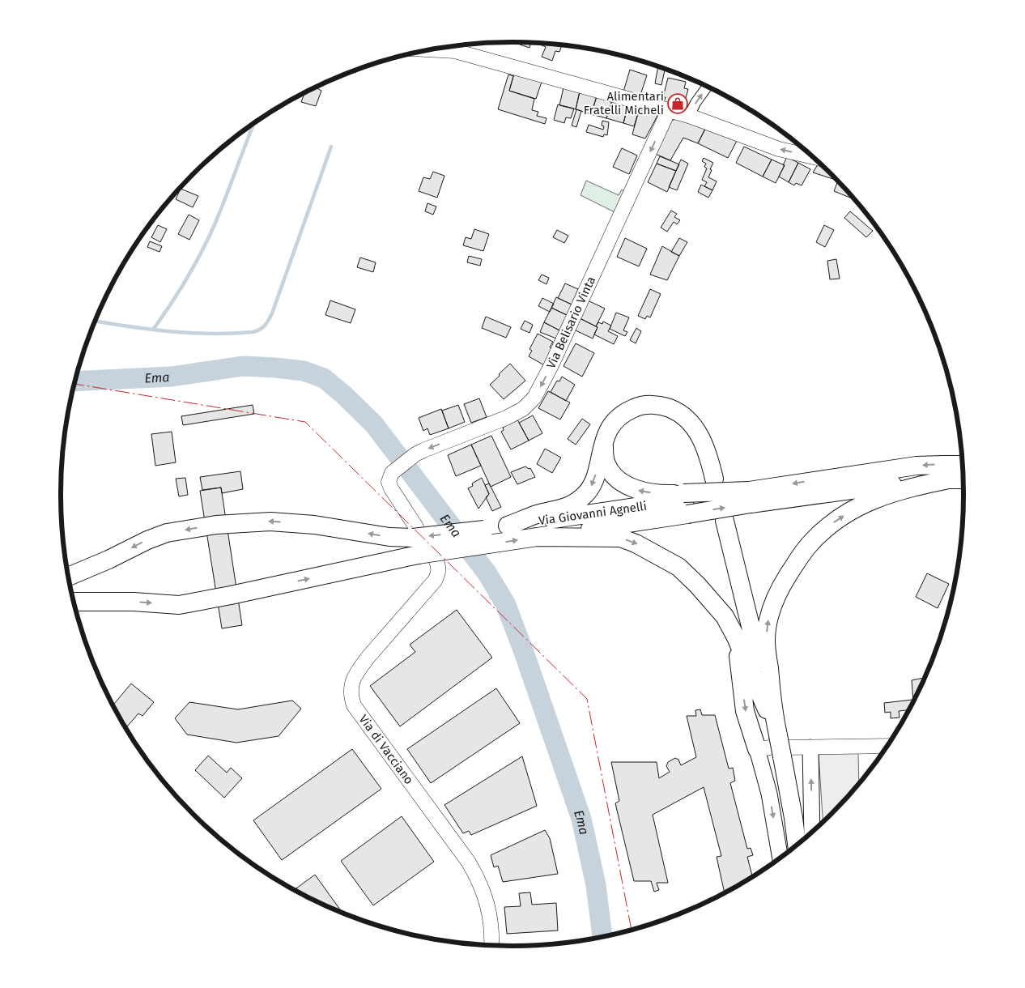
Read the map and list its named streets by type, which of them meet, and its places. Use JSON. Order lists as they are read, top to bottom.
{
  "streets": {
    "highway": ["Via Giovanni Agnelli"],
    "street": ["Via Belisario Vinta", "Via di Vacciano"]
  },
  "crossings": [
    ["Via Belisario Vinta", "Via Giovanni Agnelli"]
  ],
  "one_way": ["Via Belisario Vinta"],
  "water": ["Ema"],
  "places": {
    "shop": ["Alimentari Fratelli Micheli"]
  }
}
